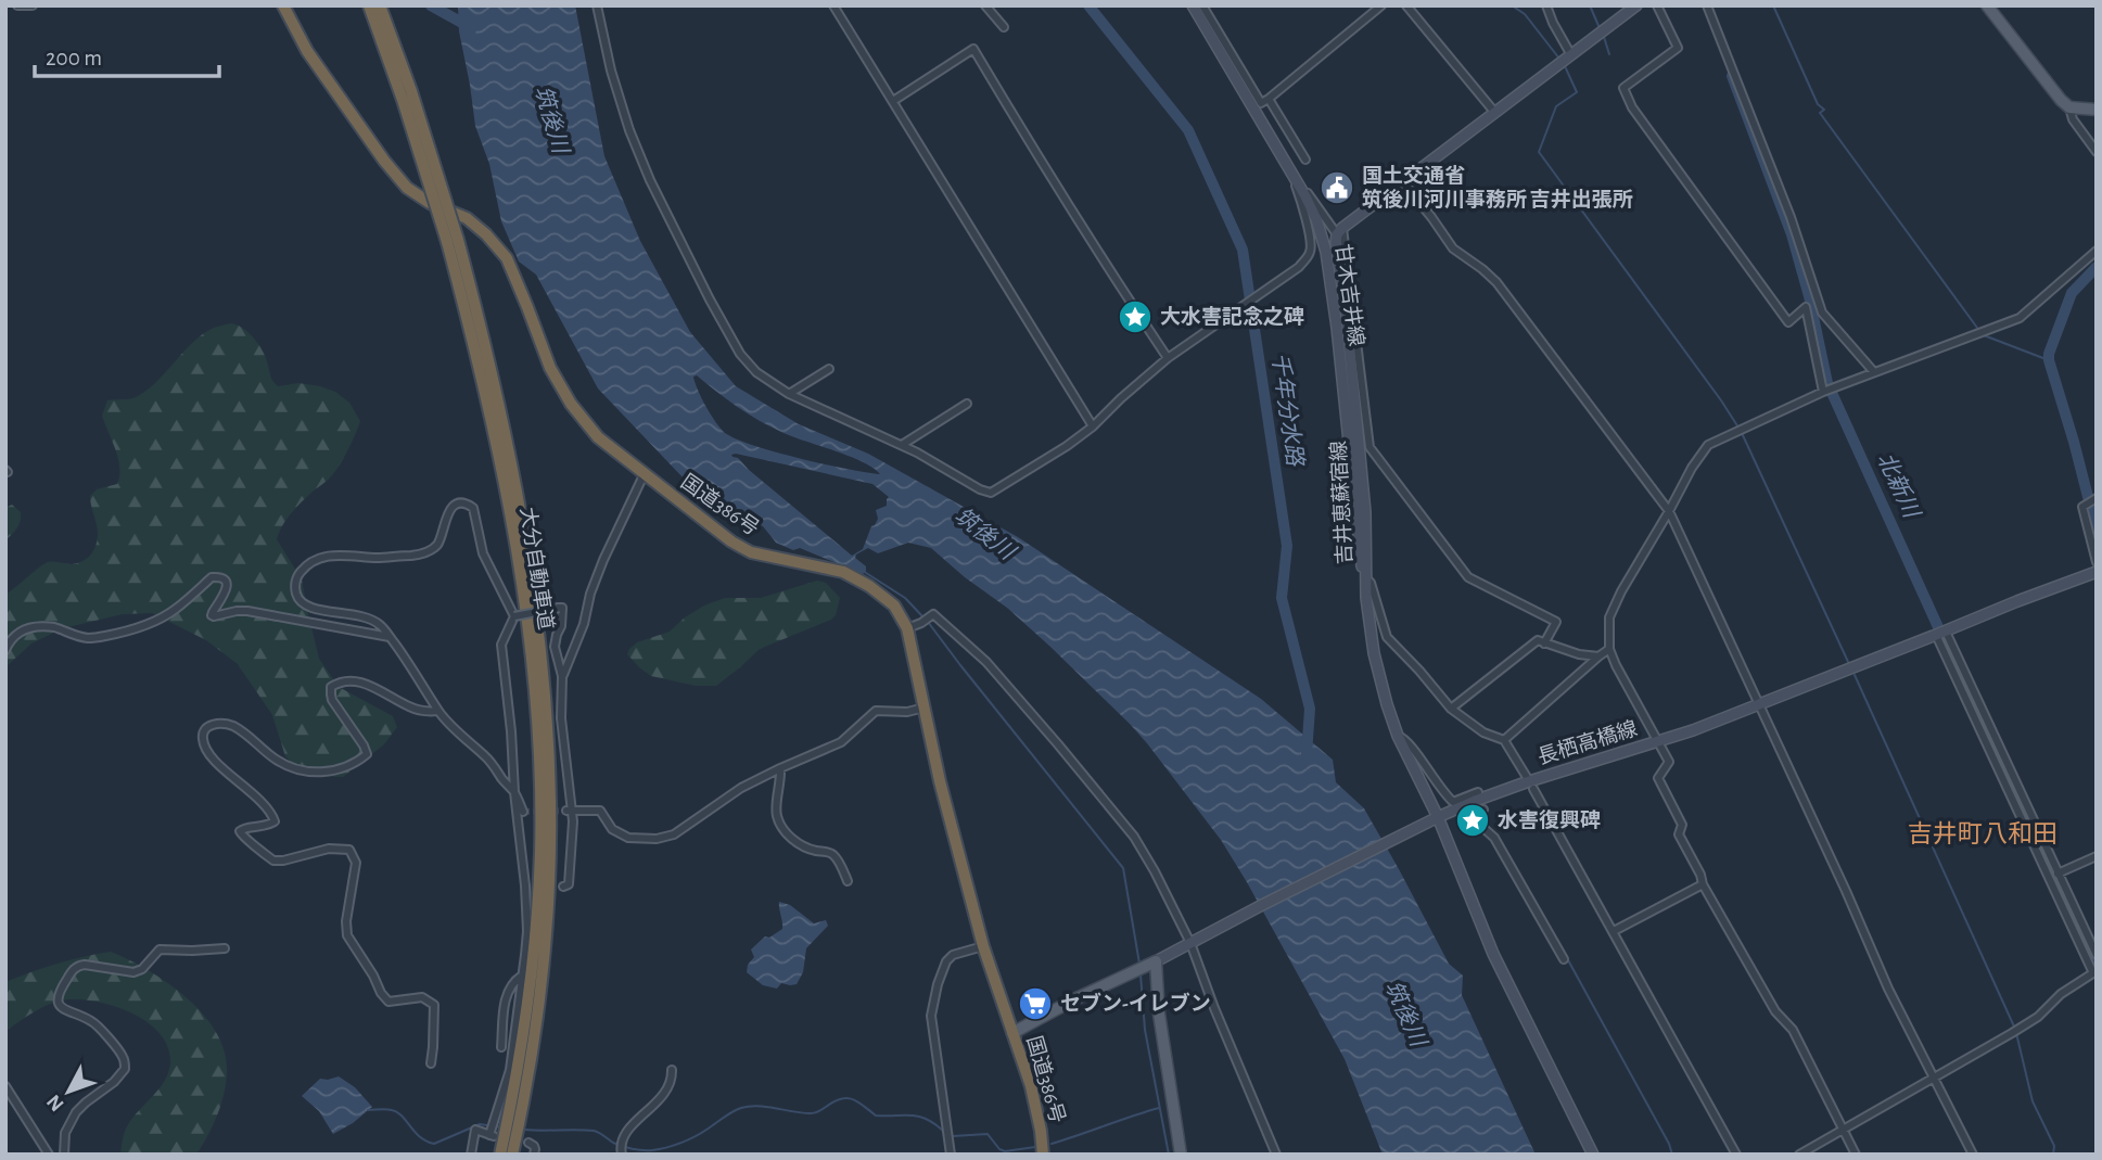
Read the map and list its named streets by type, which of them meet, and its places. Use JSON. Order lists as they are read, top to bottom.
{
  "streets": {
    "highway": ["国道386号", "大分自動車道"],
    "main road": ["甘木吉井線", "吉井恵蘇宿線", "長栖高橋線"]
  },
  "crossings": [
    ["甘木吉井線", "吉井恵蘇宿線"],
    ["吉井恵蘇宿線", "長栖高橋線"]
  ],
  "districts": ["吉井町八和田"],
  "water": ["筑後川", "千年分水路", "北新川"],
  "places": {
    "public building": ["国土交通省 筑後川河川事務所 吉井出張所"],
    "place": ["大水害記念之碑", "水害復興碑"],
    "supermarket": ["セブン-イレブン"]
  },
  "scale_bar": "200 m",
  "north": "bottom left"
}
